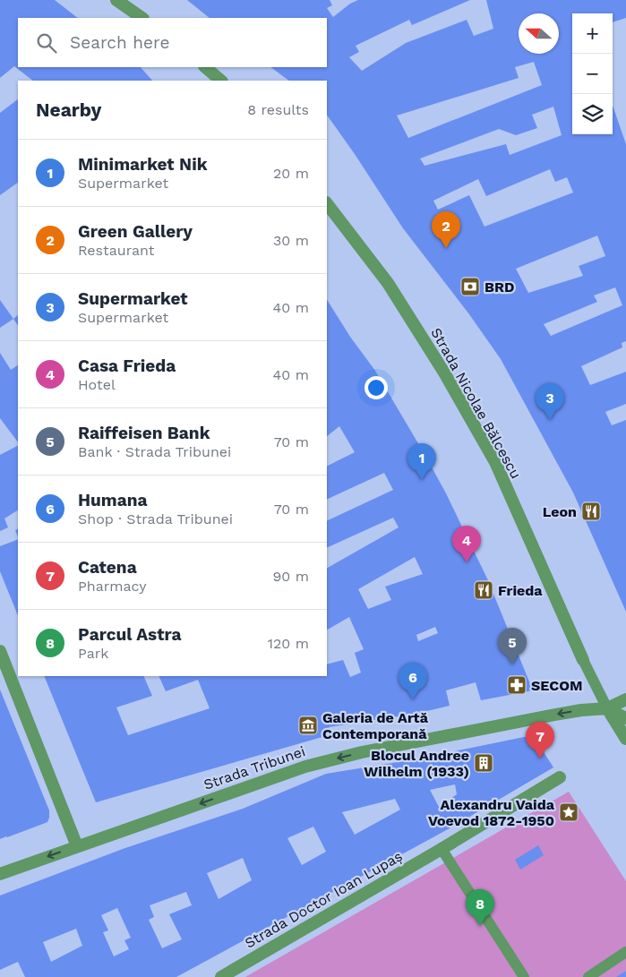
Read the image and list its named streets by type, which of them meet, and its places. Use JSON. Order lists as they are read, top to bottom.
{
  "streets": {
    "street": ["Strada Nicolae Bălcescu", "Strada Tribunei", "Strada Doctor Ioan Lupaș"]
  },
  "crossings": [
    ["Strada Nicolae Bălcescu", "Strada Tribunei"]
  ],
  "one_way": ["Strada Tribunei"],
  "places": {
    "bank": ["BRD"],
    "restaurant": ["Leon", "Frieda"],
    "pharmacy": ["SECOM"],
    "museum": ["Galeria de Artă Contemporană"],
    "building": ["Blocul Andree Wilhelm (1933)"],
    "place": ["Alexandru Vaida Voevod 1872-1950"]
  },
  "north": "left",
  "page": {
    "map_buttons": ["+", "−"],
    "search": "Search here",
    "heading": ["Nearby", "8 results"],
    "list": [
      {
        "mark": "1",
        "name": "Minimarket Nik",
        "note": "Supermarket",
        "value": "20 m"
      },
      {
        "mark": "2",
        "name": "Green Gallery",
        "note": "Restaurant",
        "value": "30 m"
      },
      {
        "mark": "3",
        "name": "Supermarket",
        "note": "Supermarket",
        "value": "40 m"
      },
      {
        "mark": "4",
        "name": "Casa Frieda",
        "note": "Hotel",
        "value": "40 m"
      },
      {
        "mark": "5",
        "name": "Raiffeisen Bank",
        "note": "Bank · Strada Tribunei",
        "value": "70 m"
      },
      {
        "mark": "6",
        "name": "Humana",
        "note": "Shop · Strada Tribunei",
        "value": "70 m"
      },
      {
        "mark": "7",
        "name": "Catena",
        "note": "Pharmacy",
        "value": "90 m"
      },
      {
        "mark": "8",
        "name": "Parcul Astra",
        "note": "Park",
        "value": "120 m"
      }
    ],
    "pins": [
      "2",
      "3",
      "1",
      "4",
      "5",
      "6",
      "7",
      "8"
    ]
  }
}
